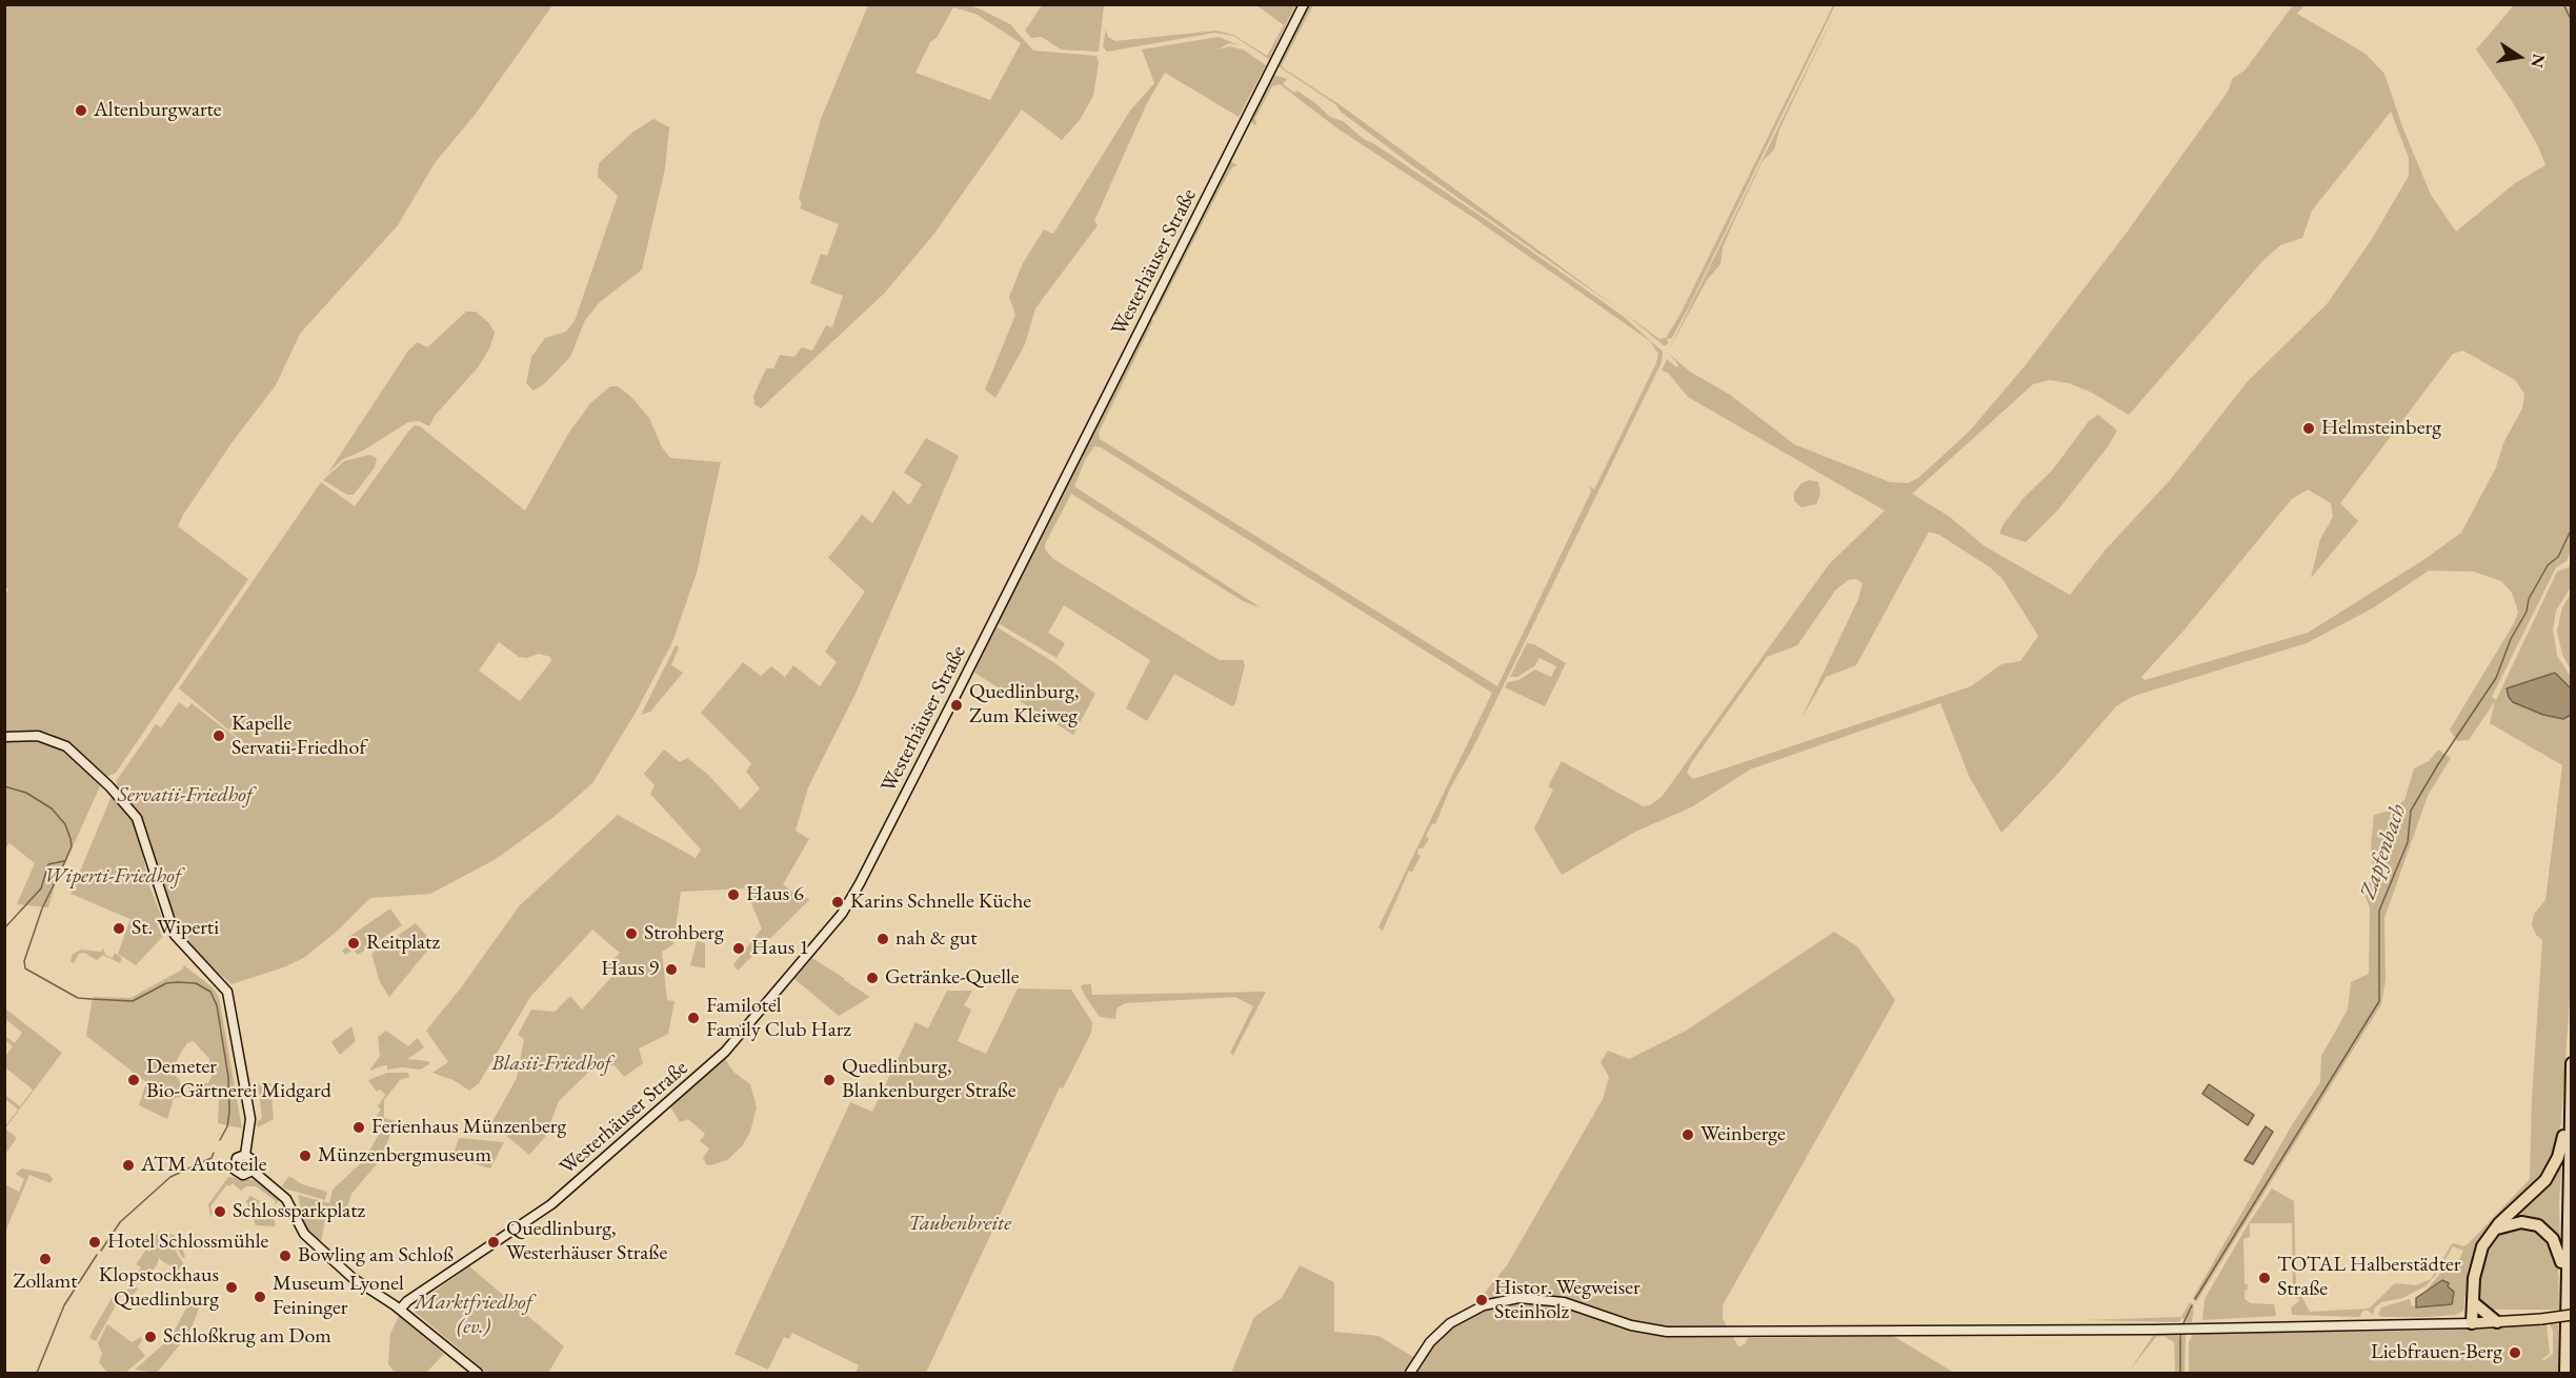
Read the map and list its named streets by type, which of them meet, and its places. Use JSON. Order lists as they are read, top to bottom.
{
  "streets": {
    "main road": ["Westerhäuser Straße"]
  },
  "water": ["Zapfenbach"],
  "parks": [
    "Servatii-Friedhof",
    "Wiperti-Friedhof",
    "Blasii-Friedhof",
    "Taubenbreite",
    "Marktfriedhof (ev.)"
  ],
  "places": [
    "Altenburgwarte",
    "Helmsteinberg",
    "Quedlinburg, Zum Kleiweg",
    "Kapelle Servatii-Friedhof",
    "Haus 6",
    "Karins Schnelle Küche",
    "St. Wiperti",
    "Strohberg",
    "nah & gut",
    "Reitplatz",
    "Haus 1",
    "Haus 9",
    "Getränke-Quelle",
    "Familotel Family Club Harz",
    "Demeter Bio-Gärtnerei Midgard",
    "Quedlinburg, Blankenburger Straße",
    "Ferienhaus Münzenberg",
    "Weinberge",
    "Münzenbergmuseum",
    "ATM Autoteile",
    "Schlossparkplatz",
    "Hotel Schlossmühle",
    "Quedlinburg, Westerhäuser Straße",
    "Bowling am Schloß",
    "Zollamt",
    "TOTAL Halberstädter Straße",
    "Klopstockhaus Quedlinburg",
    "Museum Lyonel Feininger",
    "Histor. Wegweiser Steinholz",
    "Schloßkrug am Dom",
    "Liebfrauen-Berg"
  ],
  "north": "right"
}
